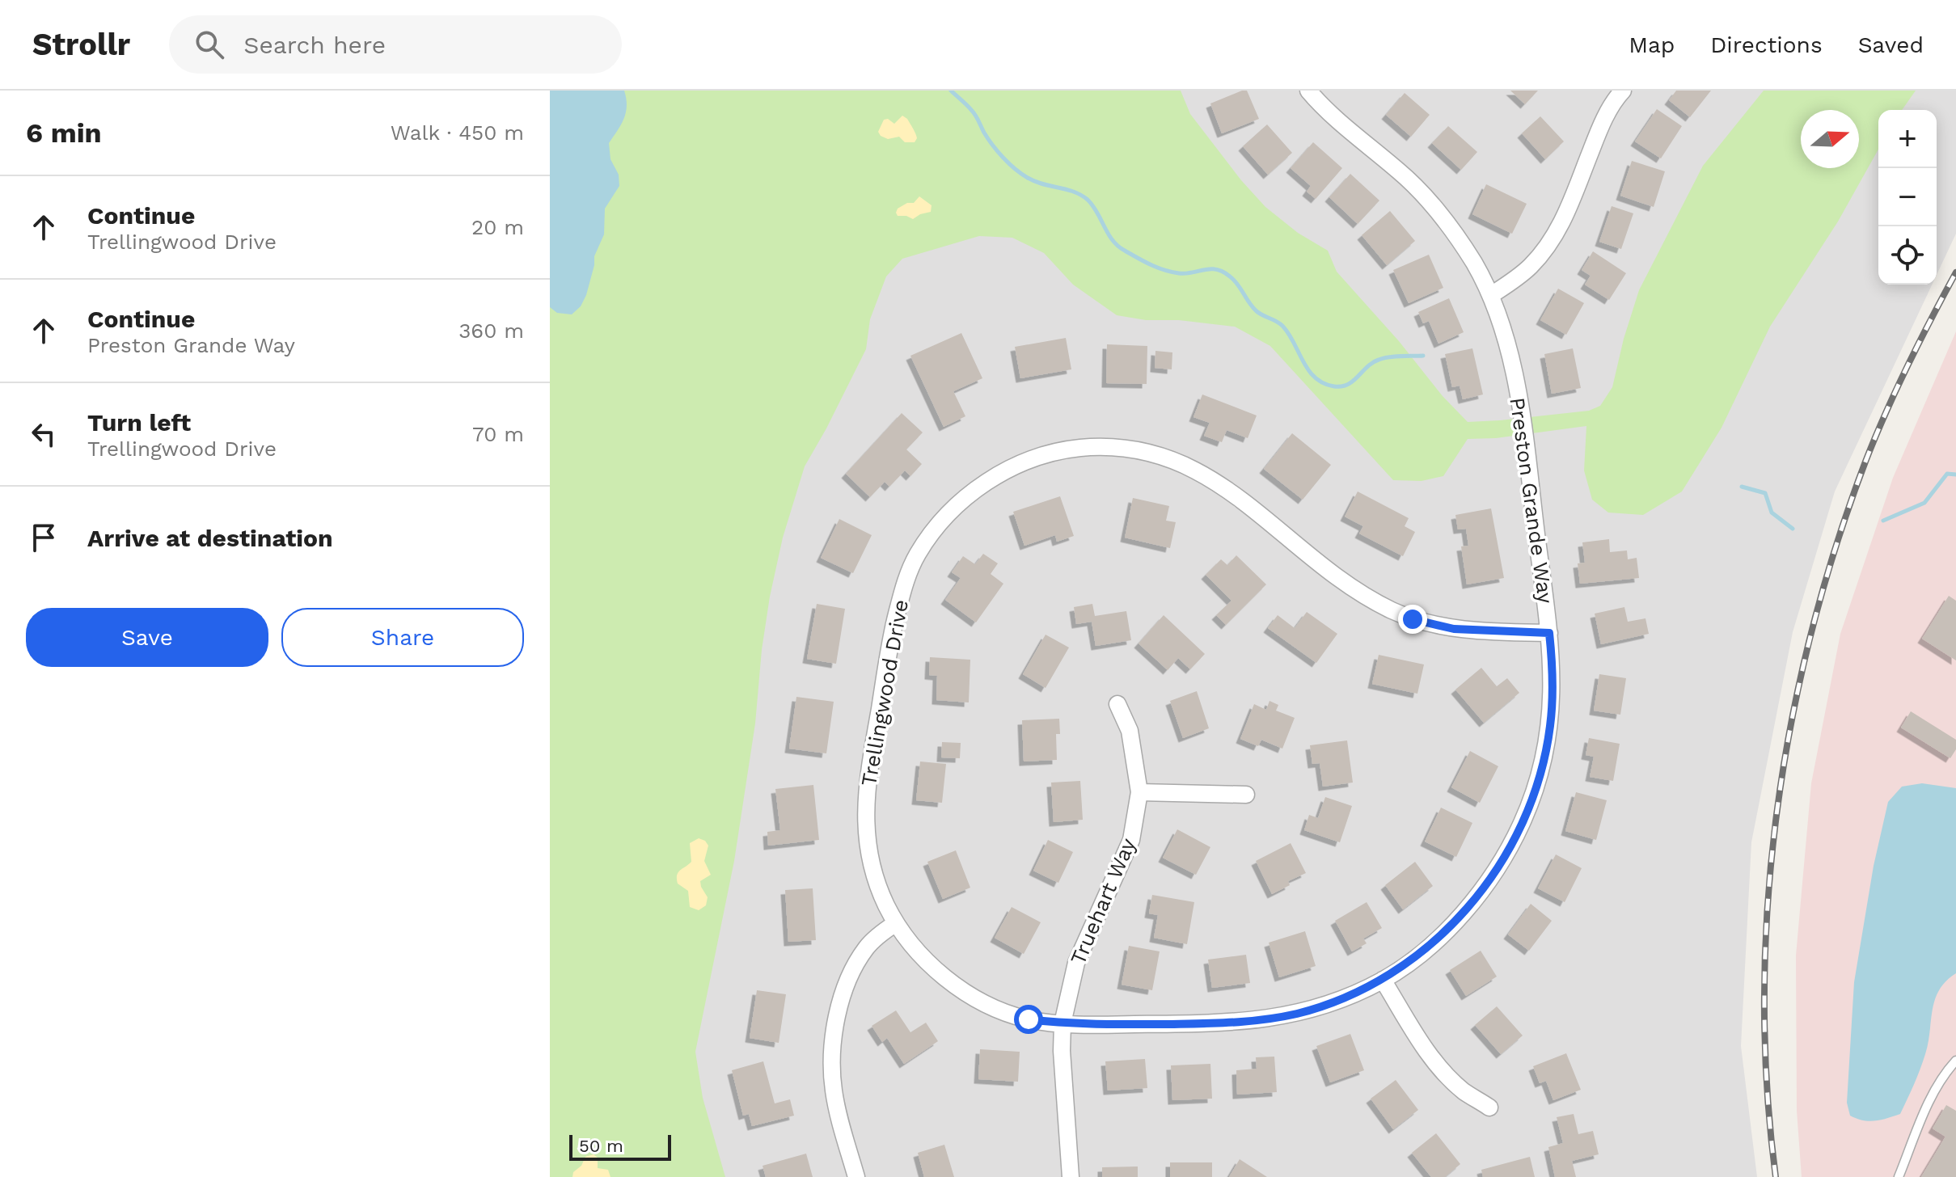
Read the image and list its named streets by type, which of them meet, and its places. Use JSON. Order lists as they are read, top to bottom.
{
  "streets": {
    "street": ["Preston Grande Way", "Trellingwood Drive", "Truehart Way"]
  },
  "crossings": [
    ["Preston Grande Way", "Trellingwood Drive"],
    ["Preston Grande Way", "Truehart Way"],
    ["Trellingwood Drive", "Truehart Way"]
  ],
  "scale_bar": "50 m",
  "north": "right",
  "page": {
    "header": "Strollr",
    "search": "Search here",
    "nav": ["Map", "Directions", "Saved"],
    "heading": ["6 min", "Walk · 450 m"],
    "map_buttons": ["+", "−"],
    "list": [
      ["Continue", "Trellingwood Drive", "20 m"],
      ["Continue", "Preston Grande Way", "360 m"],
      ["Turn left", "Trellingwood Drive", "70 m"],
      "Arrive at destination"
    ],
    "buttons": ["Save", "Share"],
    "scale": "50 m"
  }
}
